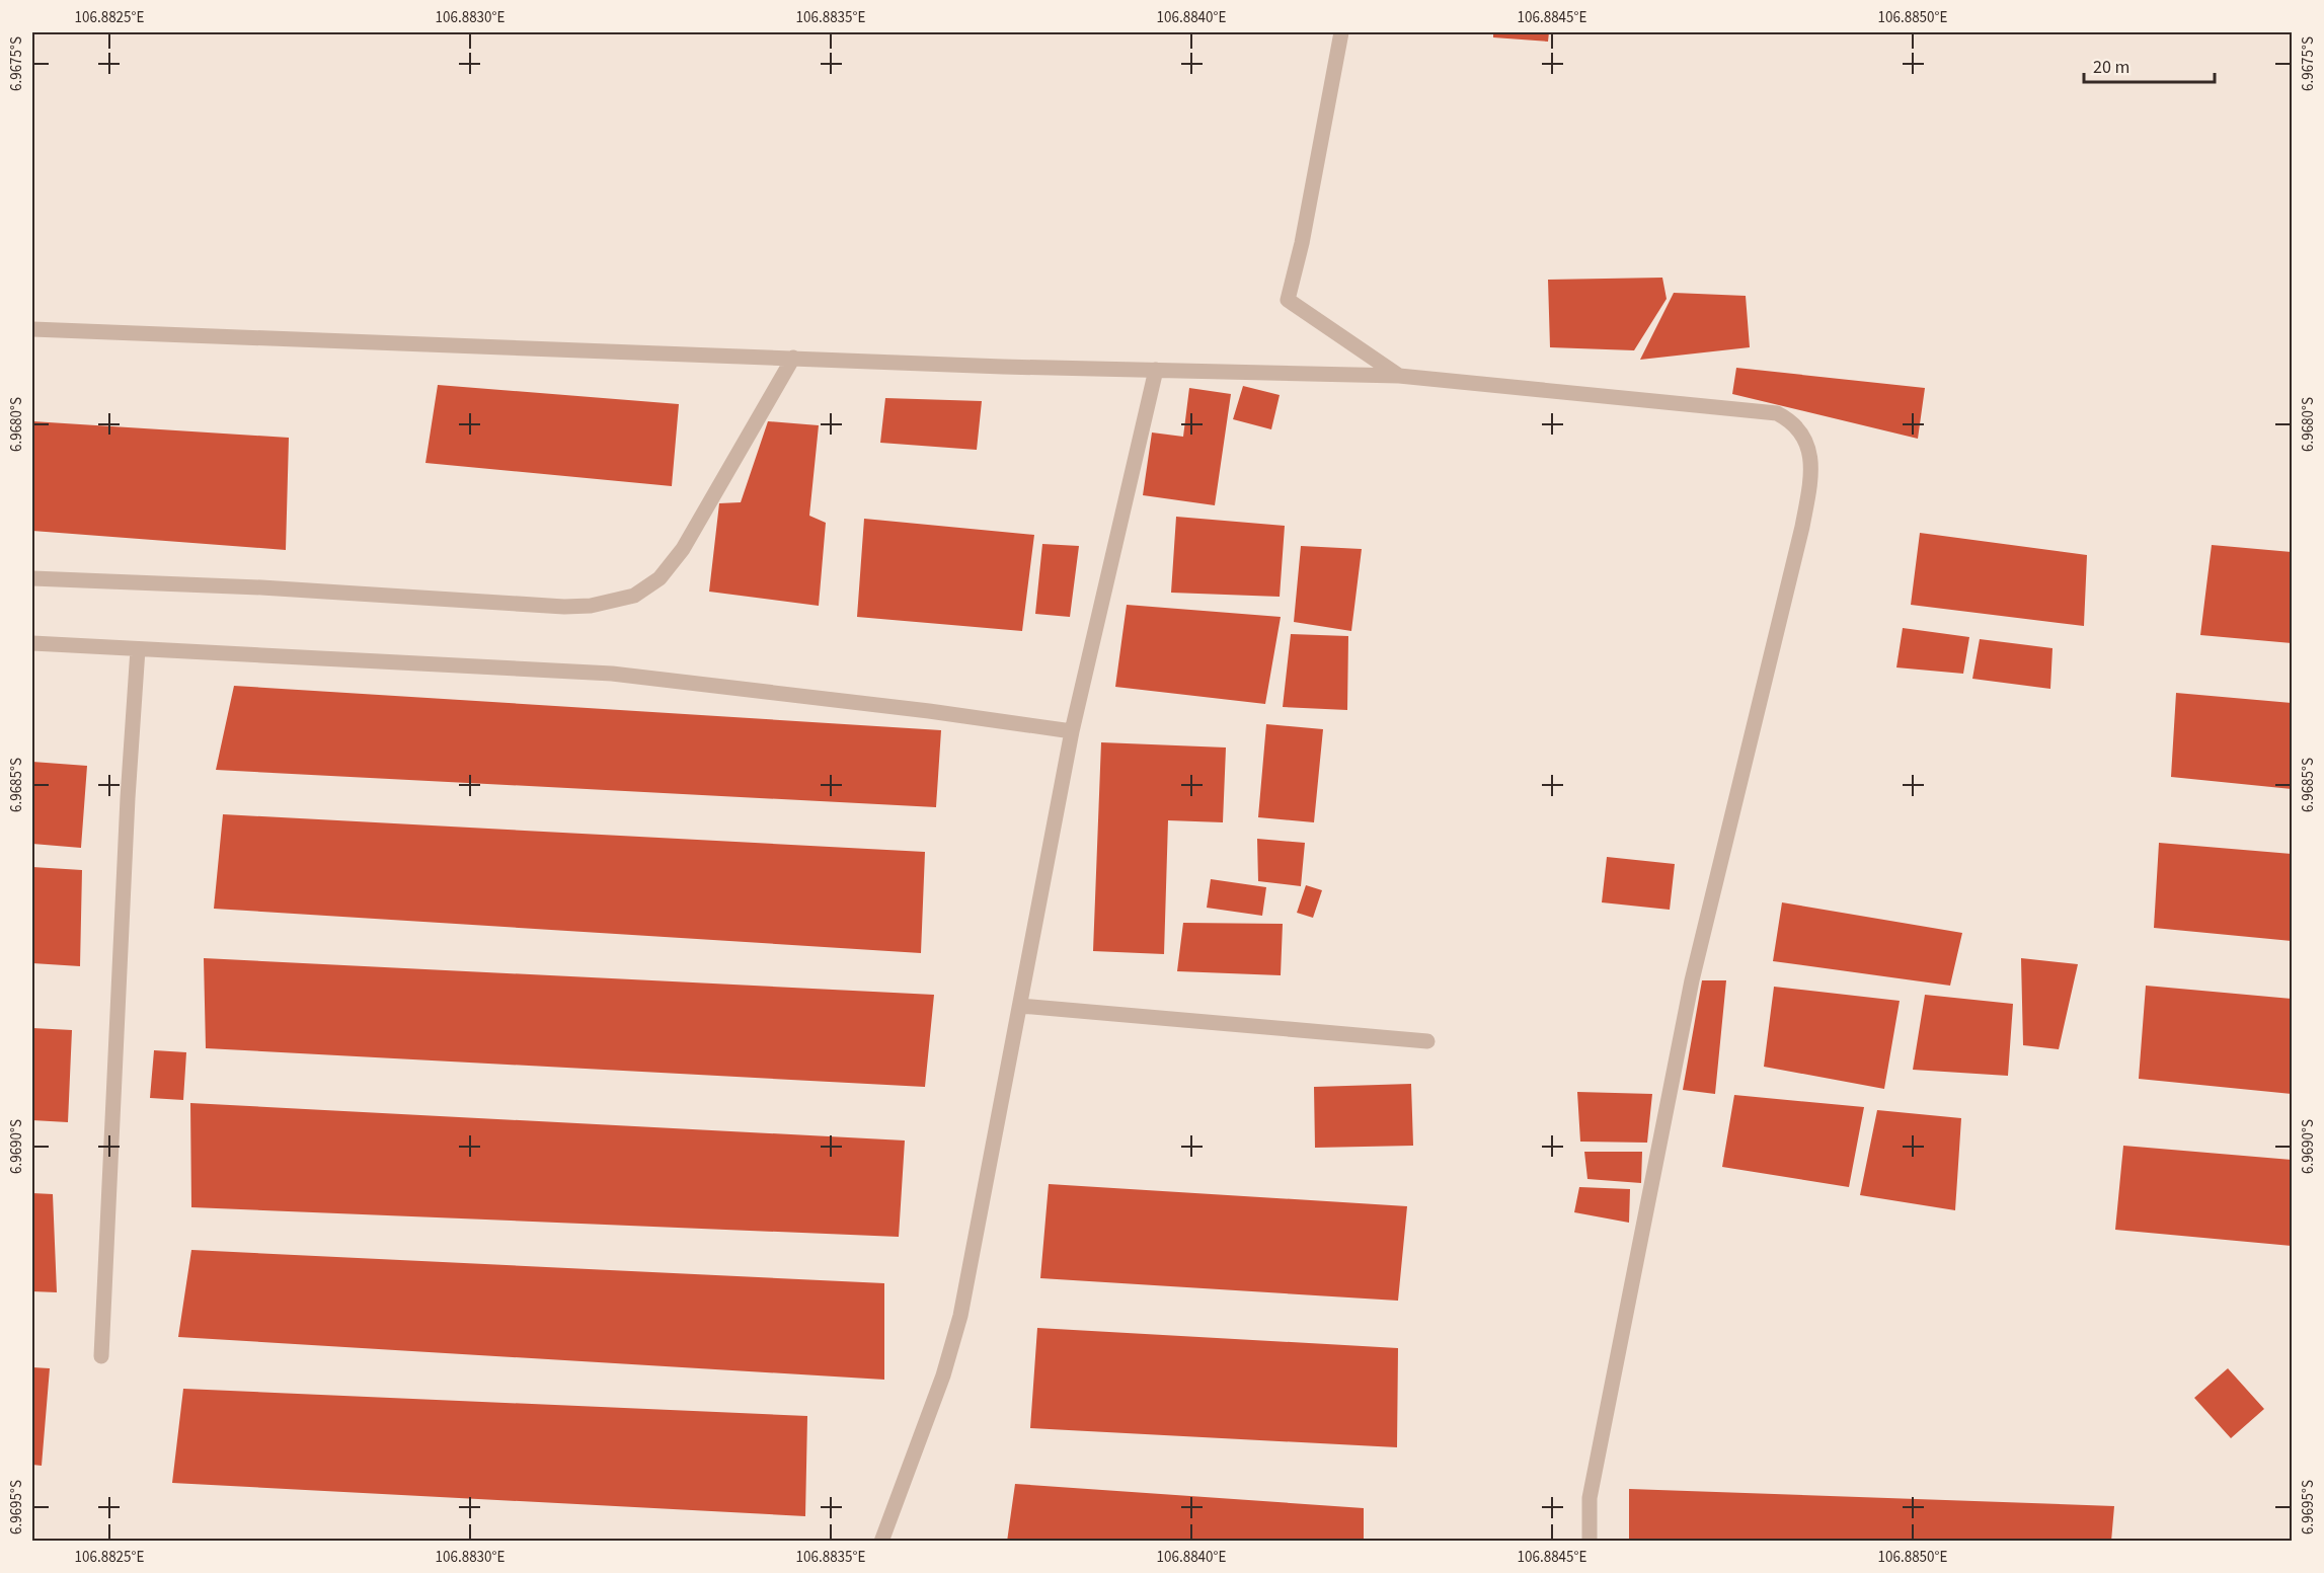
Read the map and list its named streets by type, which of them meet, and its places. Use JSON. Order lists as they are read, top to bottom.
{
  "scale_bar": "20 m",
  "coordinates": [
    "106.8825°E",
    "106.8830°E",
    "106.8835°E",
    "106.8840°E",
    "106.8845°E",
    "106.8850°E",
    "6.9675°S",
    "6.9680°S",
    "6.9685°S",
    "6.9690°S",
    "6.9695°S"
  ]
}
